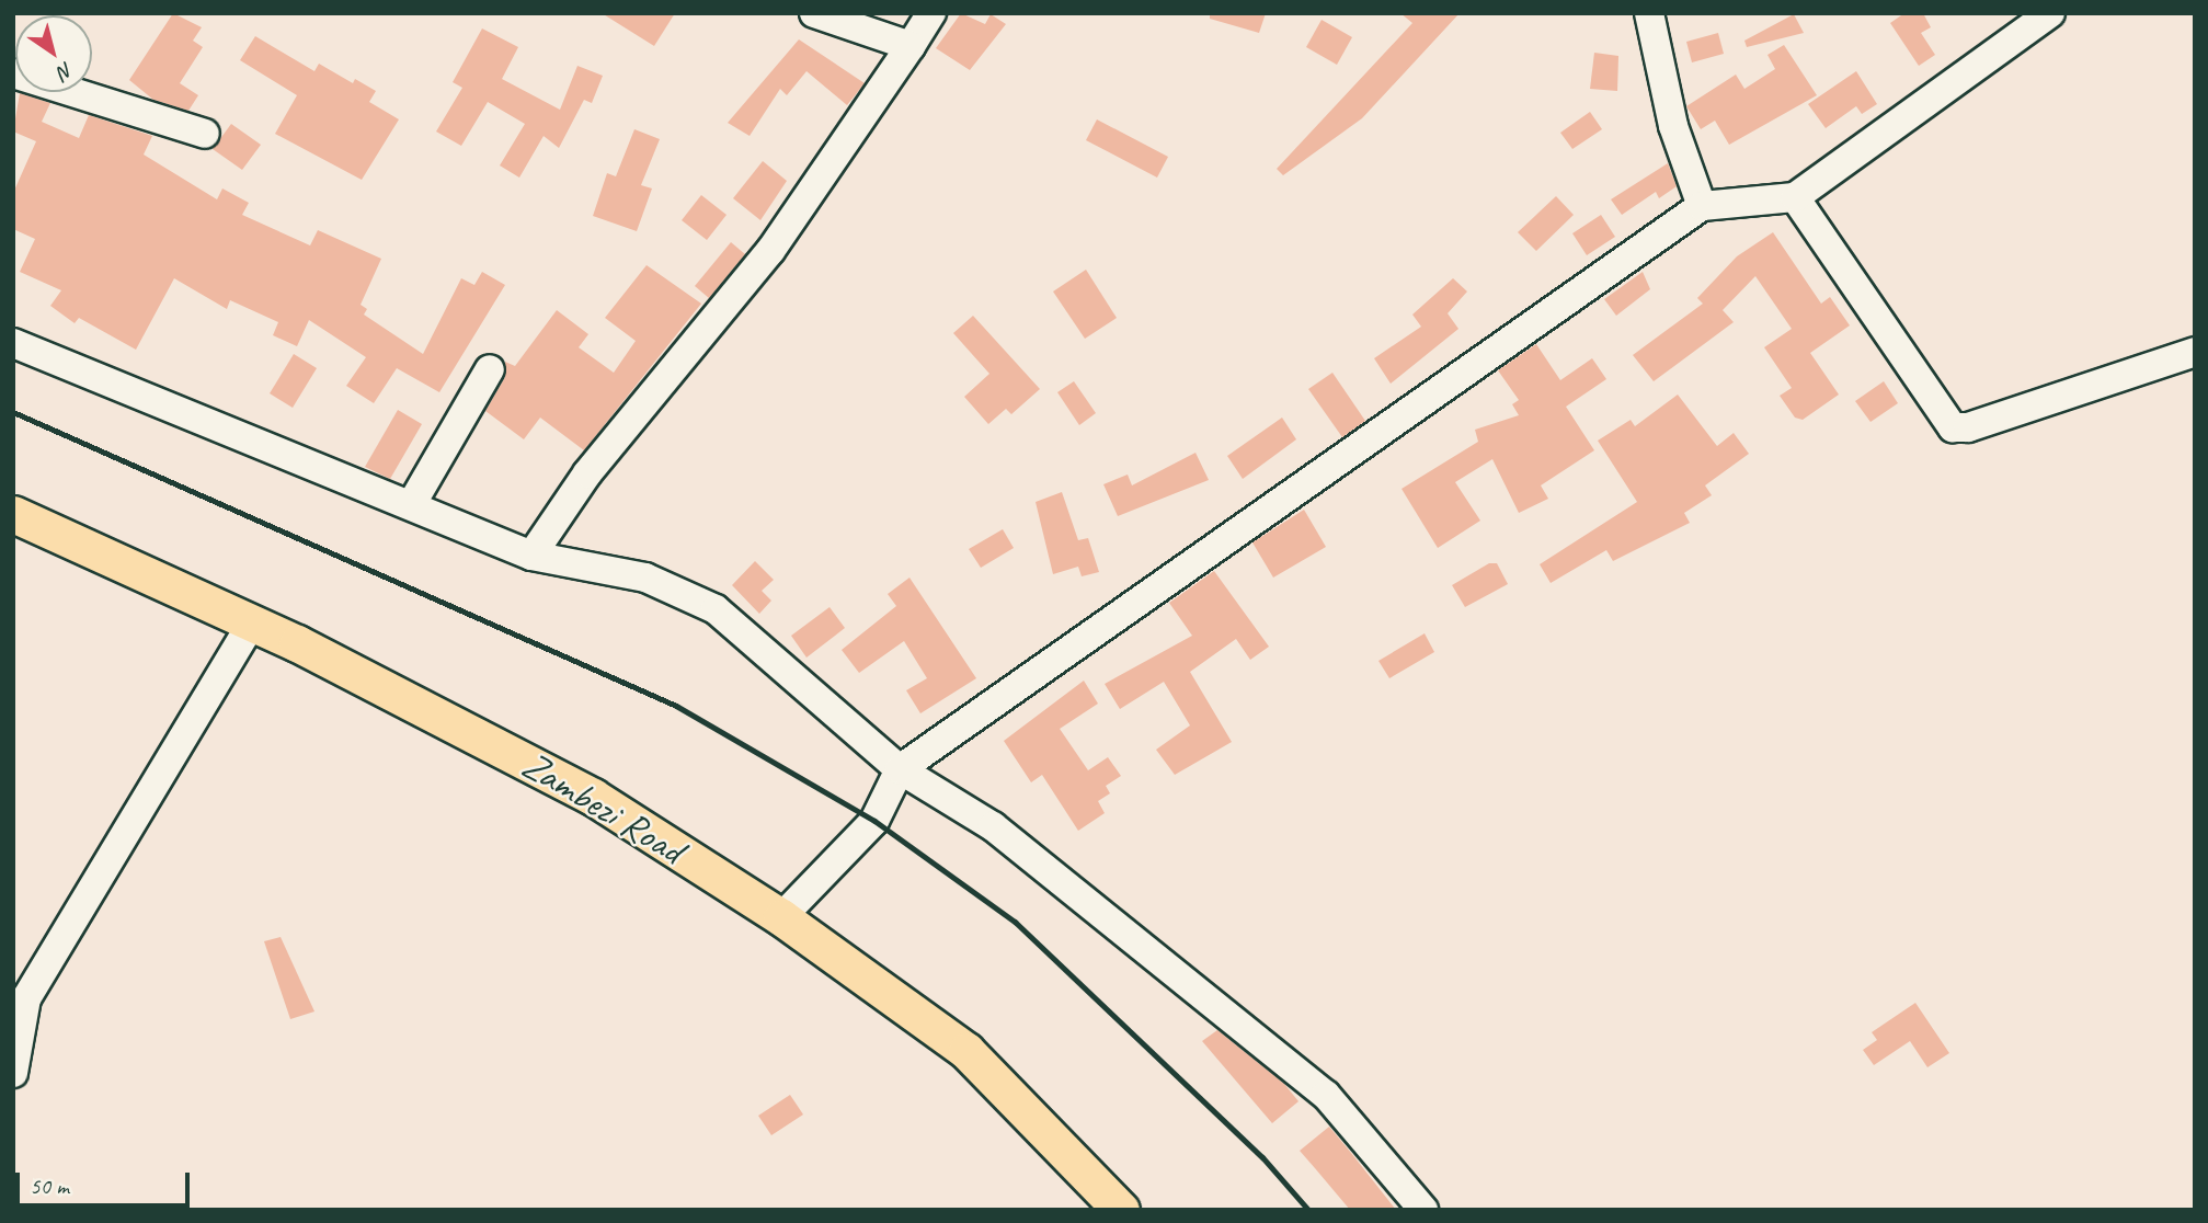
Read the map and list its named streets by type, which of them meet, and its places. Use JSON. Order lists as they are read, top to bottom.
{
  "streets": {
    "main road": ["Zambezi Road"]
  },
  "scale_bar": "50 m",
  "north": "bottom right"
}
